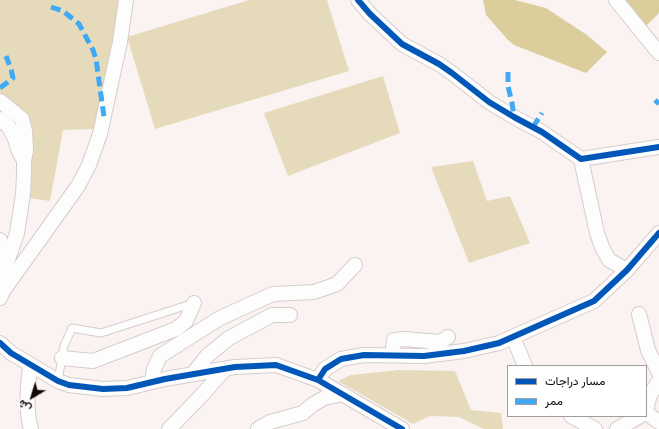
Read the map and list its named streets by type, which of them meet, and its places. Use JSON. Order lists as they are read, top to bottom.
{
  "legend": ["مسار دراجات", "ممر"],
  "north": "bottom left"
}
